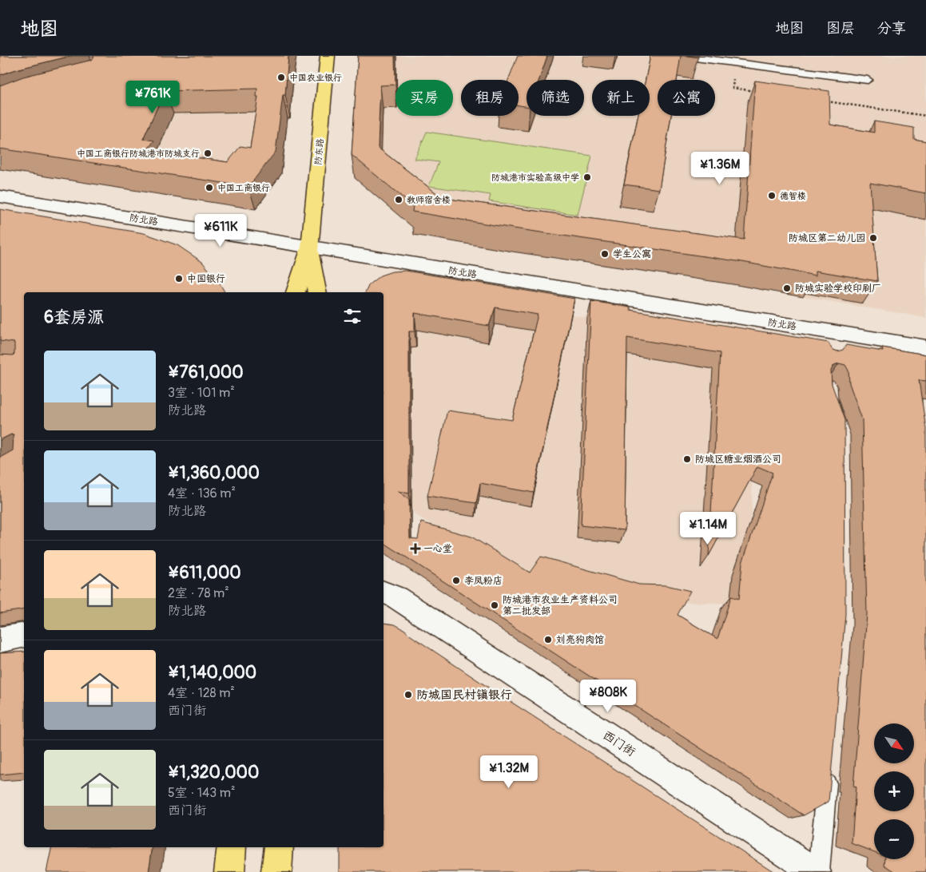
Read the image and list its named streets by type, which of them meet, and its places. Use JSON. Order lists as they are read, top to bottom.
{
  "streets": {
    "main road": ["防东路"],
    "street": ["防北路", "西门街"]
  },
  "crossings": [
    ["防东路", "防北路"]
  ],
  "places": {
    "other": [
      "中国农业银行",
      "中国工商银行防城港市防城支行",
      "防城港市实验高级中学",
      "中国工商银行",
      "德智楼",
      "教师宿舍楼",
      "防城区第二幼儿园",
      "学生公寓",
      "中国银行",
      "防城实验学校印刷厂",
      "防城区糖业烟酒公司",
      "李凤粉店",
      "防城港市农业生产资料公司 第二批发部",
      "刘亮狗肉馆",
      "防城国民村镇银行"
    ],
    "health": ["一心堂"]
  },
  "north": "bottom right",
  "page": {
    "header": "地图",
    "nav": ["地图", "图层", "分享"],
    "chip": [
      "买房",
      "租房",
      "筛选",
      "新上",
      "公寓"
    ],
    "price": [
      "¥761K",
      "¥1.36M",
      "¥611K",
      "¥1.14M",
      "¥808K",
      "¥1.32M"
    ],
    "heading": "6套房源",
    "list": [
      {
        "name": "¥761,000",
        "note": "3室 · 101 m² · 防北路"
      },
      {
        "name": "¥1,360,000",
        "note": "4室 · 136 m² · 防北路"
      },
      {
        "name": "¥611,000",
        "note": "2室 · 78 m² · 防北路"
      },
      {
        "name": "¥1,140,000",
        "note": "4室 · 128 m² · 西门街"
      },
      {
        "name": "¥1,320,000",
        "note": "5室 · 143 m² · 西门街"
      }
    ],
    "map_buttons": ["+", "−"]
  }
}
